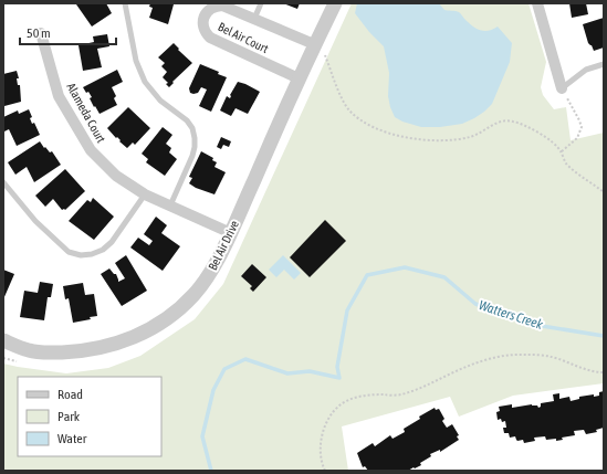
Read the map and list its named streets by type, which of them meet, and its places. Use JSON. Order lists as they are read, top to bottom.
{
  "streets": {
    "street": ["Bel Air Court", "Alameda Court", "Bel Air Drive"]
  },
  "crossings": [
    ["Bel Air Court", "Bel Air Drive"],
    ["Alameda Court", "Bel Air Drive"]
  ],
  "water": ["Watters Creek"],
  "legend": ["Road", "Park", "Water"],
  "scale_bar": "50 m"
}
